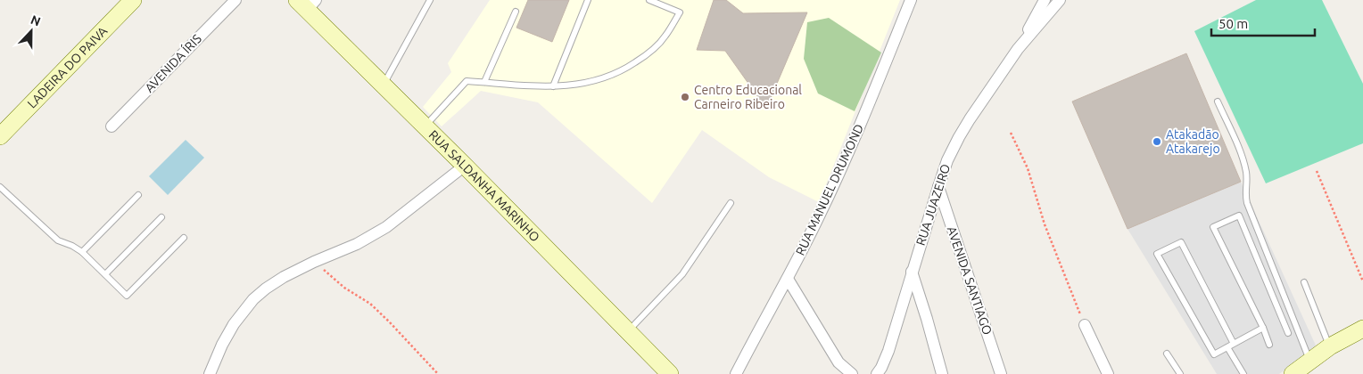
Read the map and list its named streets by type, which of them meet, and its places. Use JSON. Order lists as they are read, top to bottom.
{
  "streets": {
    "main road": ["LADEIRA DO PAIVA", "RUA SALDANHA MARINHO"],
    "street": [
      "AVENIDA ÍRIS",
      "RUA MANUEL DRUMOND",
      "RUA JUAZEIRO",
      "AVENIDA SANTIAGO"
    ]
  },
  "crossings": [
    ["RUA JUAZEIRO", "AVENIDA SANTIAGO"]
  ],
  "places": ["Centro Educacional Carneiro Ribeiro", "Atakadão Atakarejo"],
  "scale_bar": "50 m",
  "north": "top"
}
